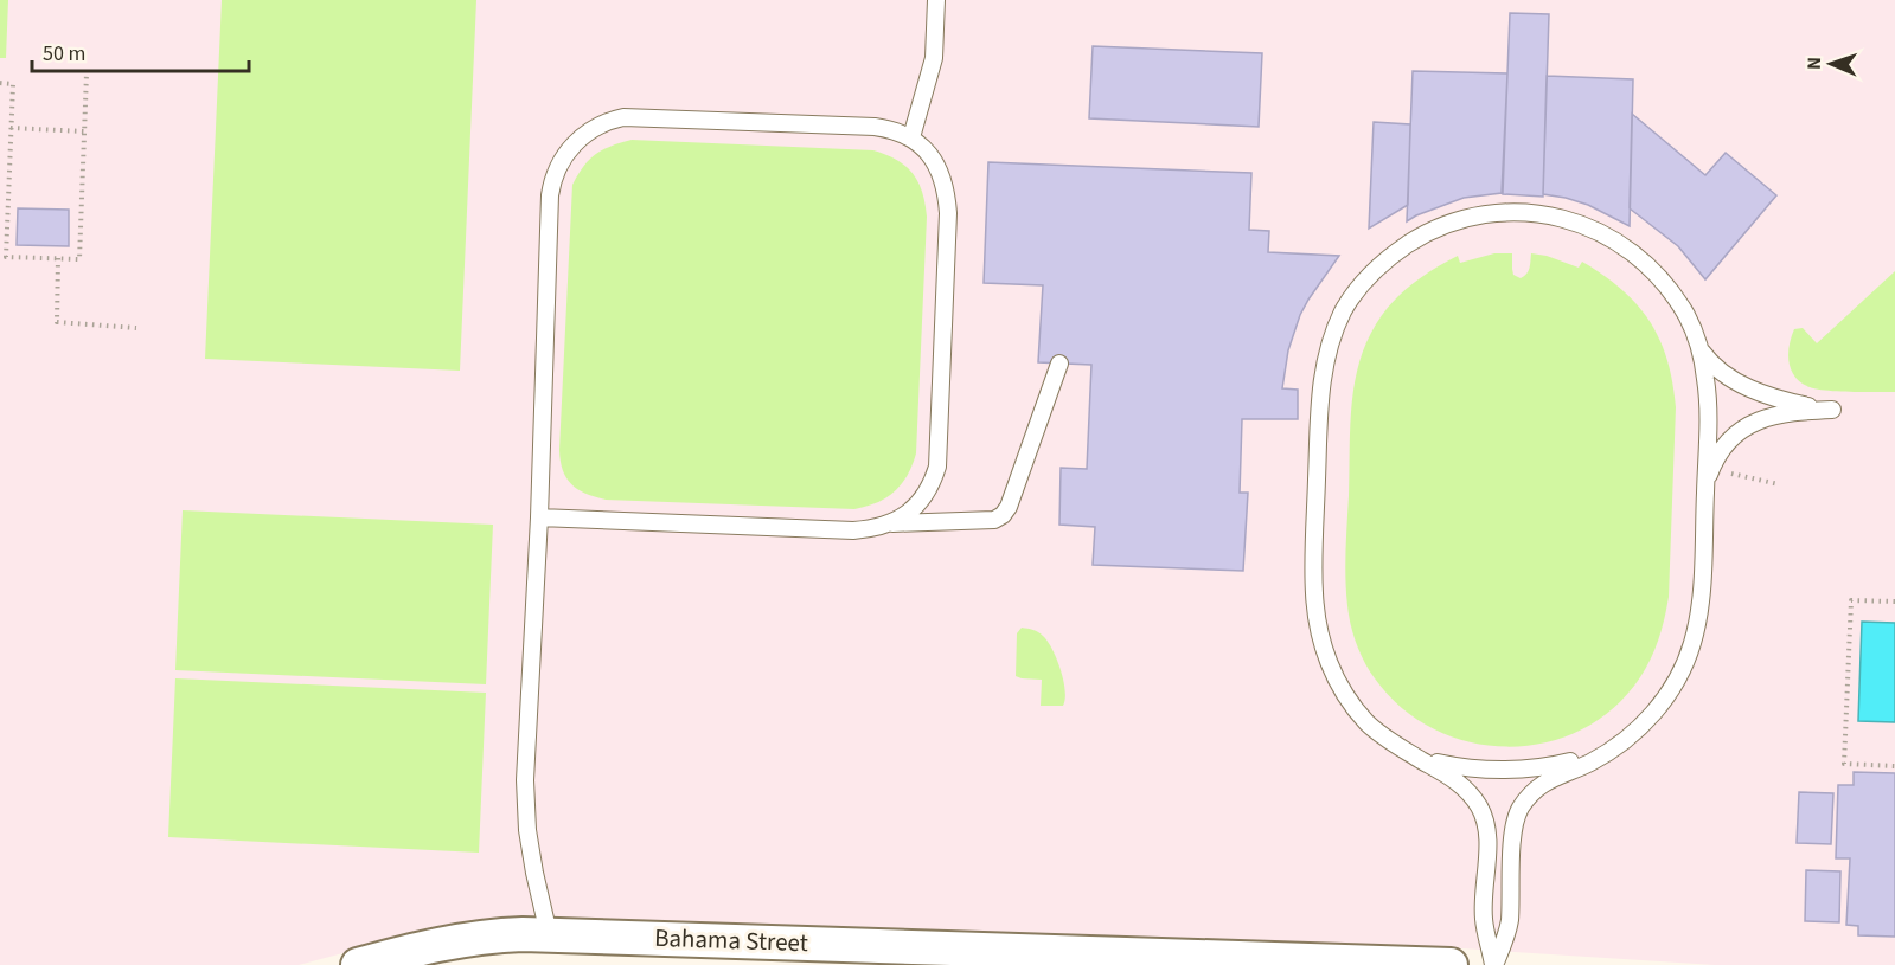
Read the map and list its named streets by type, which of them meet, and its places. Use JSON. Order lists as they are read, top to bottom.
{
  "streets": {
    "street": ["Bahama Street"]
  },
  "scale_bar": "50 m",
  "north": "left"
}
